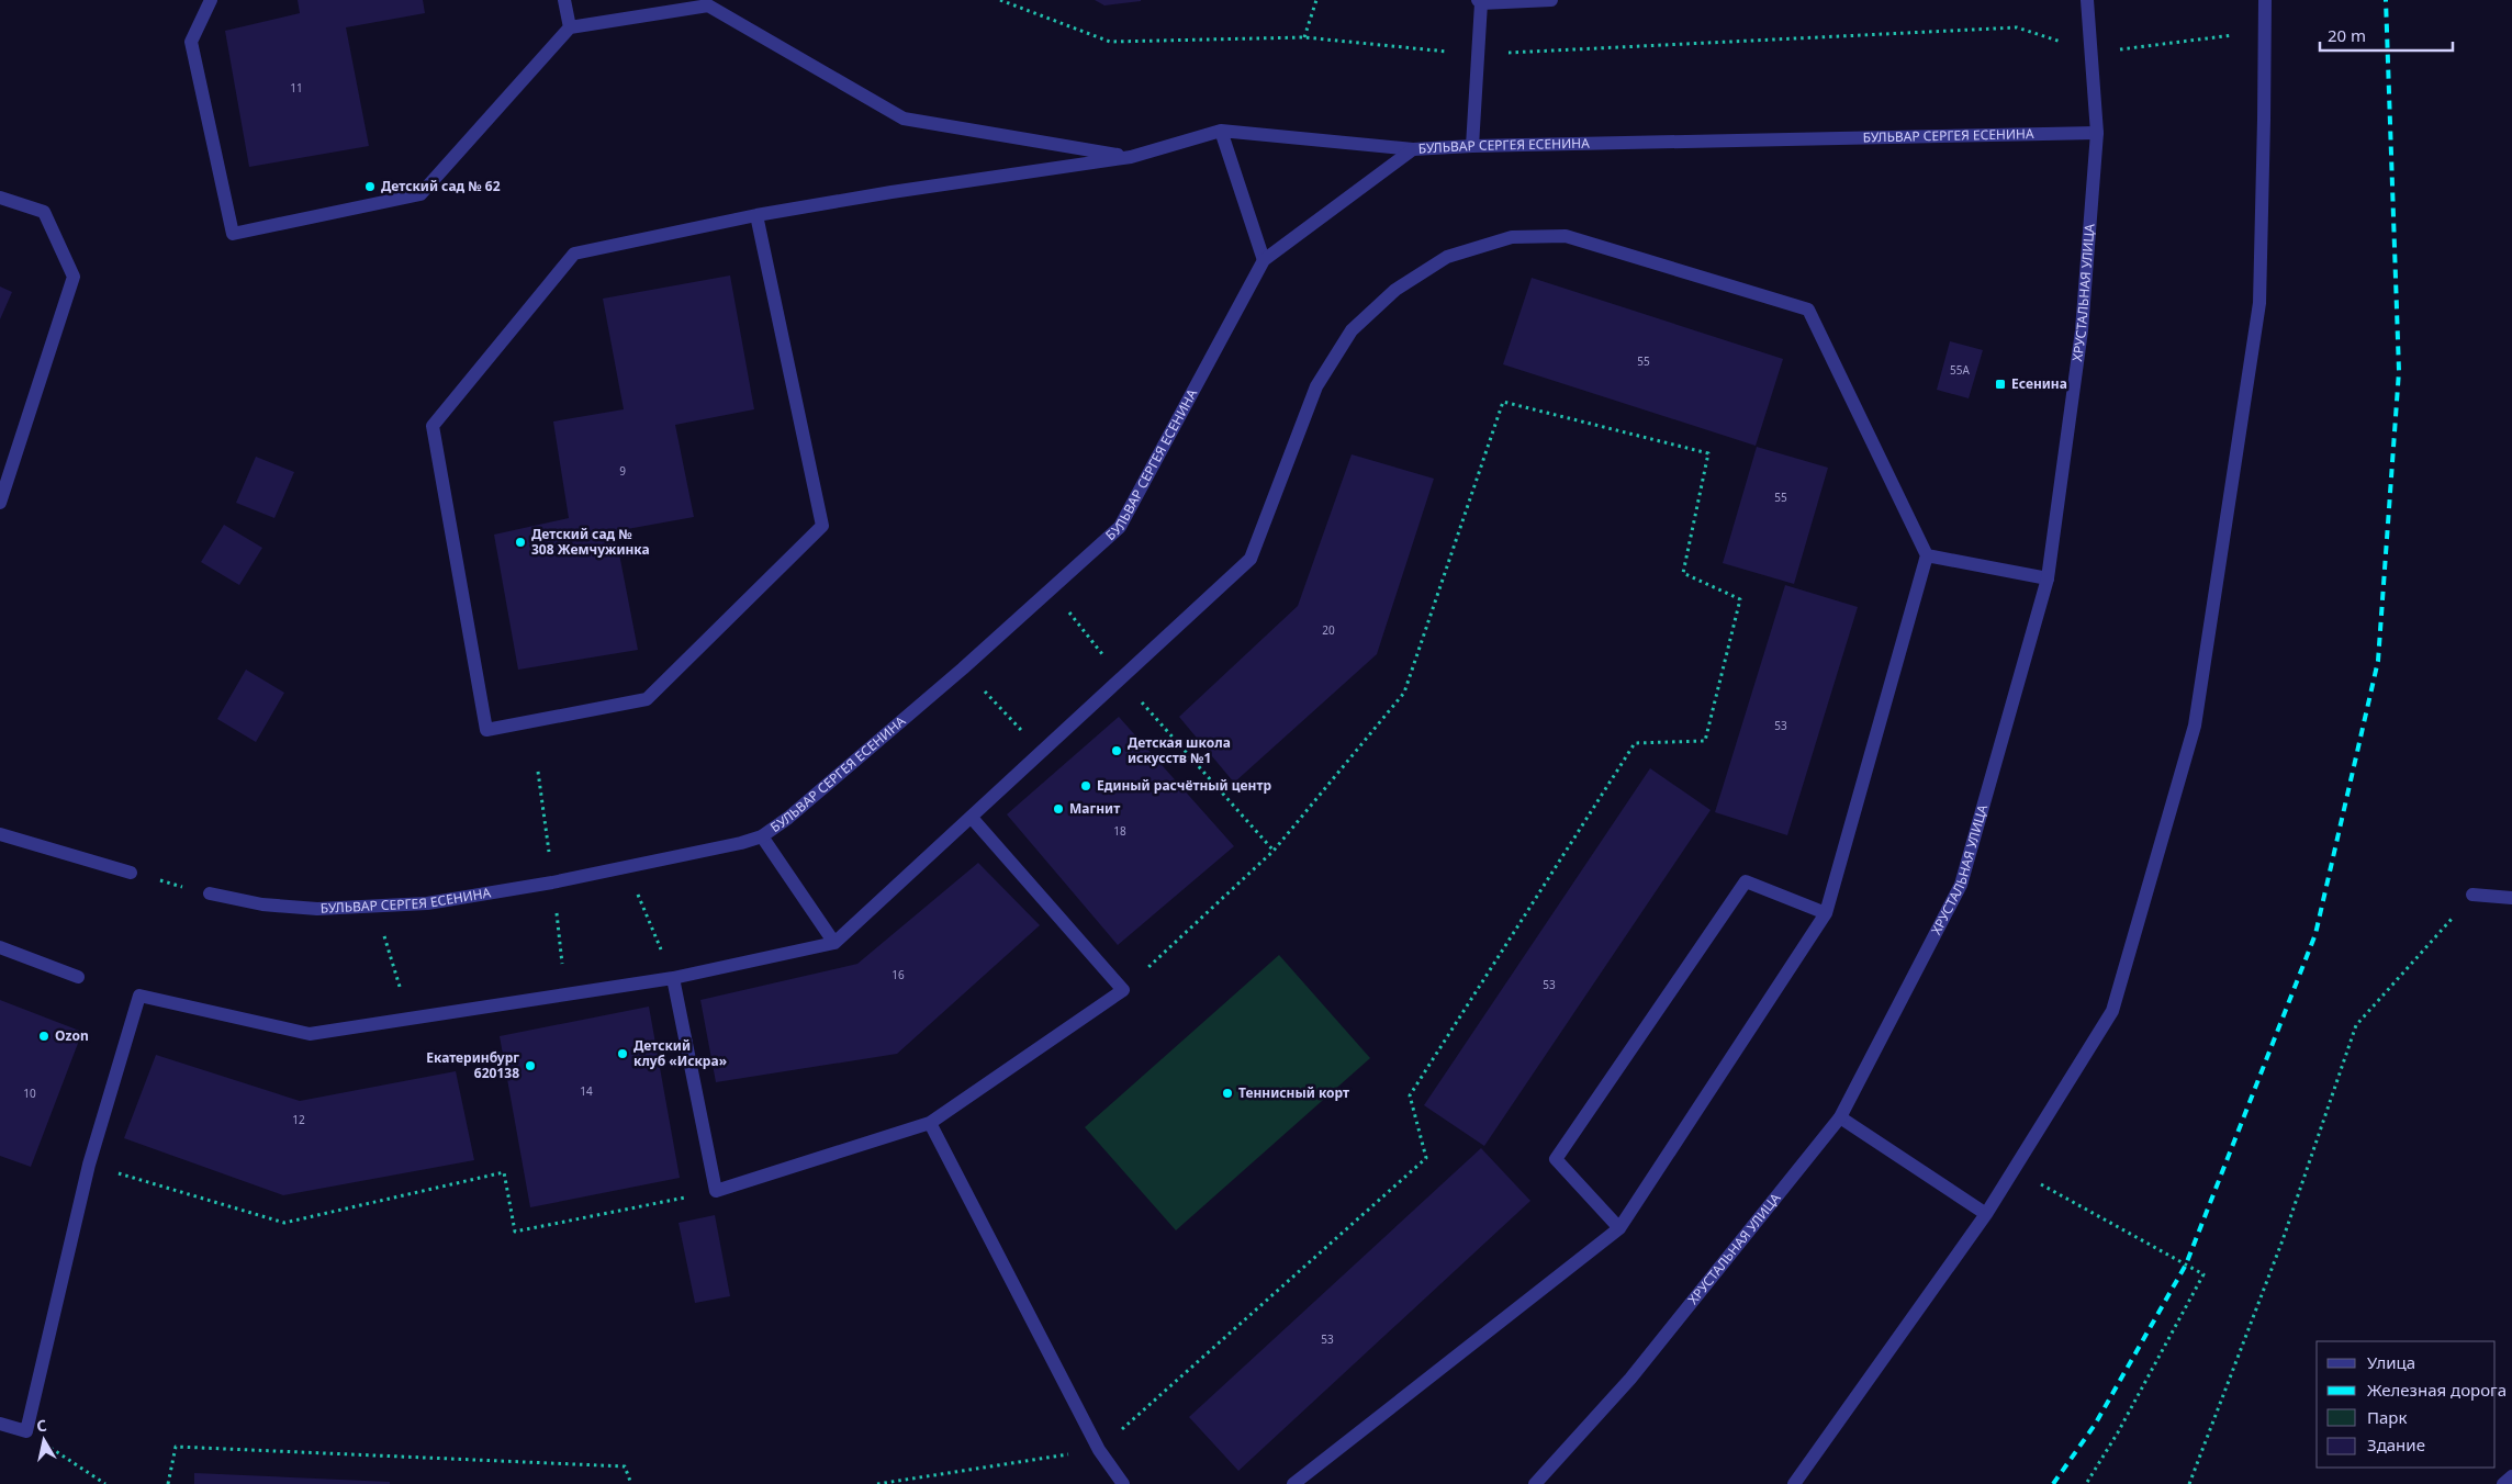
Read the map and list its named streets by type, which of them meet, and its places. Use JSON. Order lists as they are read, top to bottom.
{
  "streets": {
    "street": ["БУЛЬВАР СЕРГЕЯ ЕСЕНИНА", "ХРУСТАЛЬНАЯ УЛИЦА"]
  },
  "crossings": [
    ["БУЛЬВАР СЕРГЕЯ ЕСЕНИНА", "ХРУСТАЛЬНАЯ УЛИЦА"]
  ],
  "places": {
    "other": [
      "Детский сад № 62",
      "Детский сад № 308 Жемчужинка",
      "Детская школа искусств №1",
      "Единый расчётный центр",
      "Магнит",
      "Ozon",
      "Детский клуб «Искра»",
      "Екатеринбург 620138",
      "Теннисный корт"
    ],
    "transit": ["Есенина"]
  },
  "house_numbers": [
    "11",
    "55",
    "55А",
    "9",
    "55",
    "20",
    "53",
    "18",
    "16",
    "53",
    "14",
    "10",
    "12",
    "53"
  ],
  "legend": [
    "Улица",
    "Железная дорога",
    "Парк",
    "Здание"
  ],
  "scale_bar": "20 m",
  "north": "top"
}
